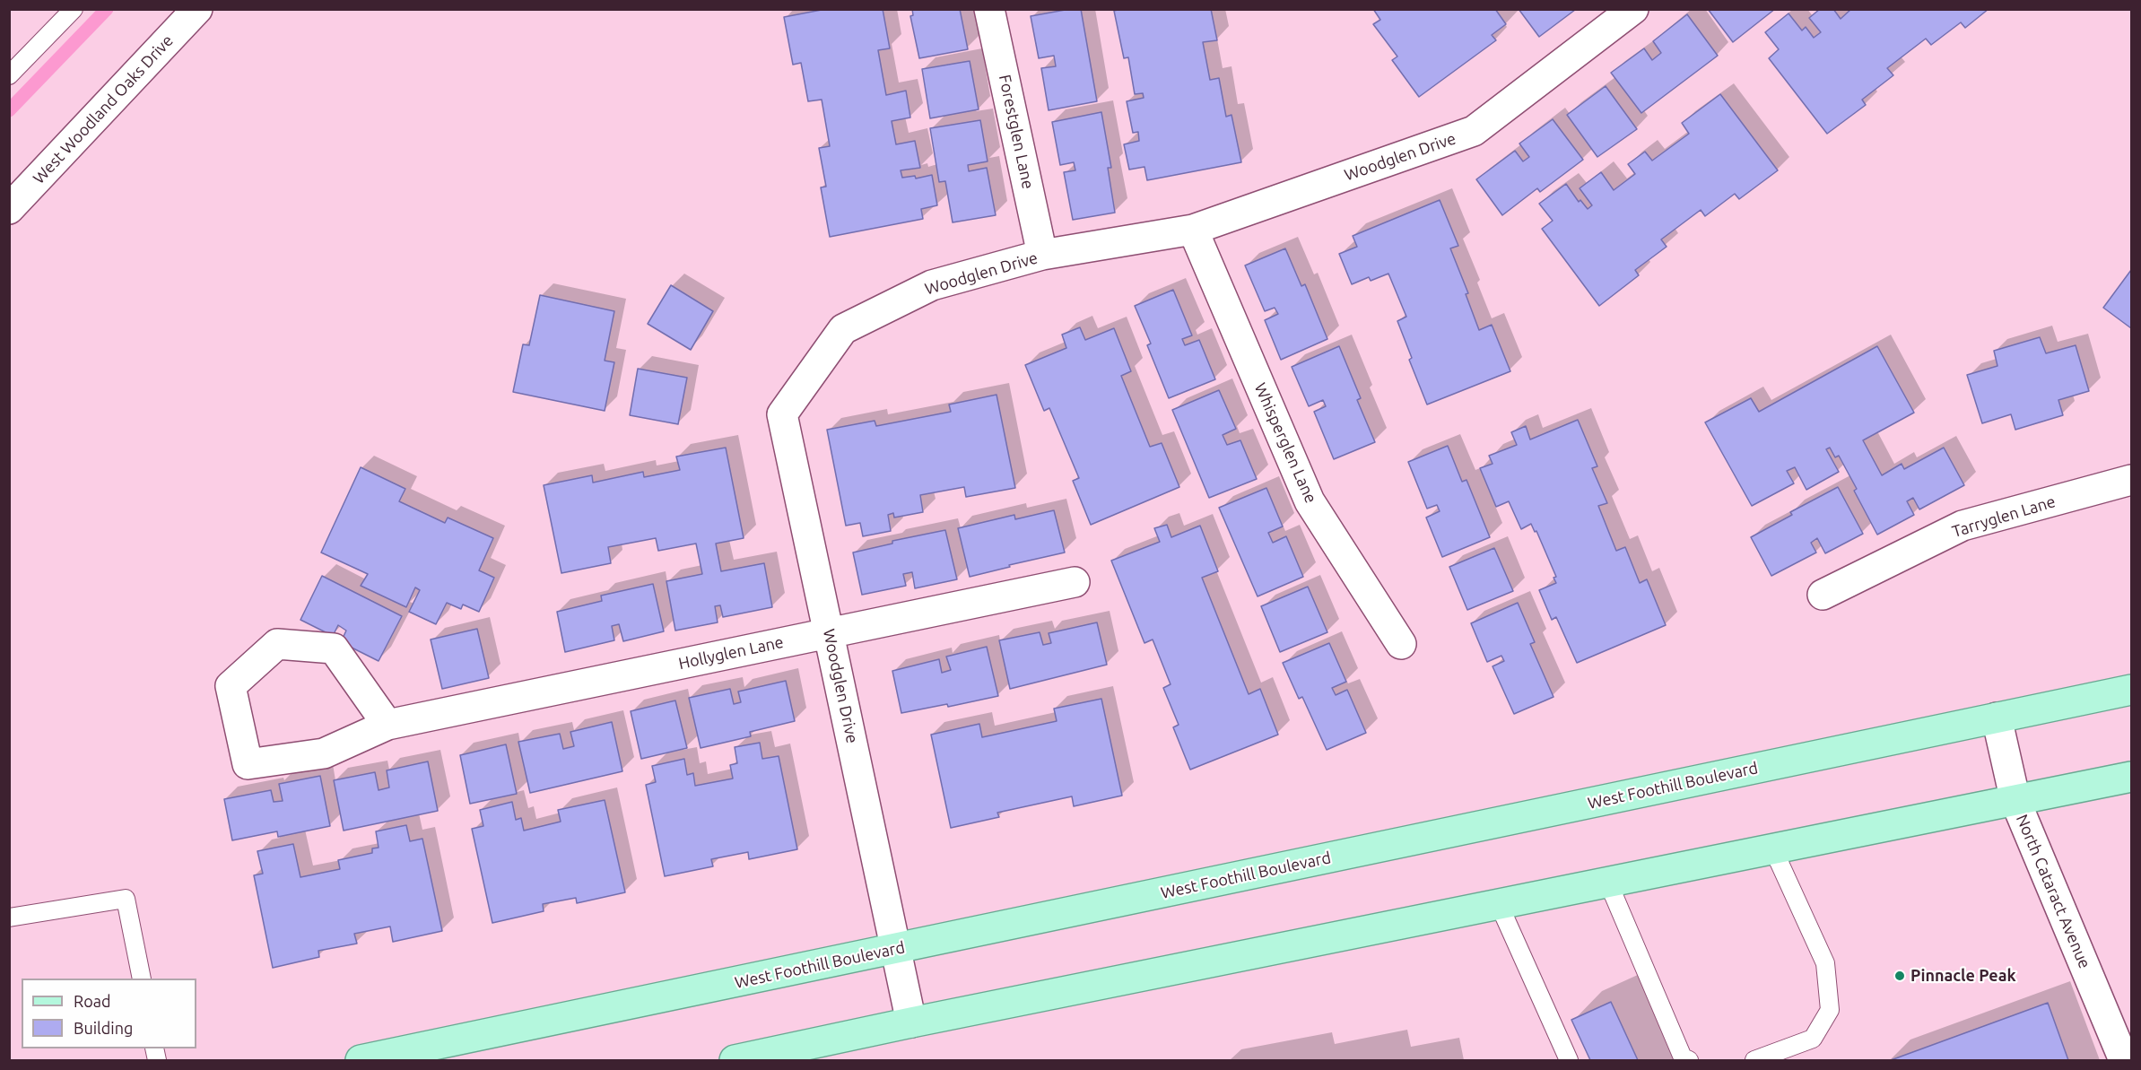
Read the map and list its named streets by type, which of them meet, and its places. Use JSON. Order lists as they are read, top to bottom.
{
  "streets": {
    "main road": ["West Foothill Boulevard"],
    "street": [
      "West Woodland Oaks Drive",
      "Forestglen Lane",
      "Woodglen Drive",
      "Whisperglen Lane",
      "Tarryglen Lane",
      "Hollyglen Lane",
      "North Cataract Avenue"
    ]
  },
  "crossings": [
    ["Forestglen Lane", "Woodglen Drive"],
    ["Woodglen Drive", "Whisperglen Lane"],
    ["Woodglen Drive", "Hollyglen Lane"],
    ["Woodglen Drive", "West Foothill Boulevard"],
    ["West Foothill Boulevard", "North Cataract Avenue"]
  ],
  "places": ["Pinnacle Peak"],
  "legend": ["Road", "Building"]
}
